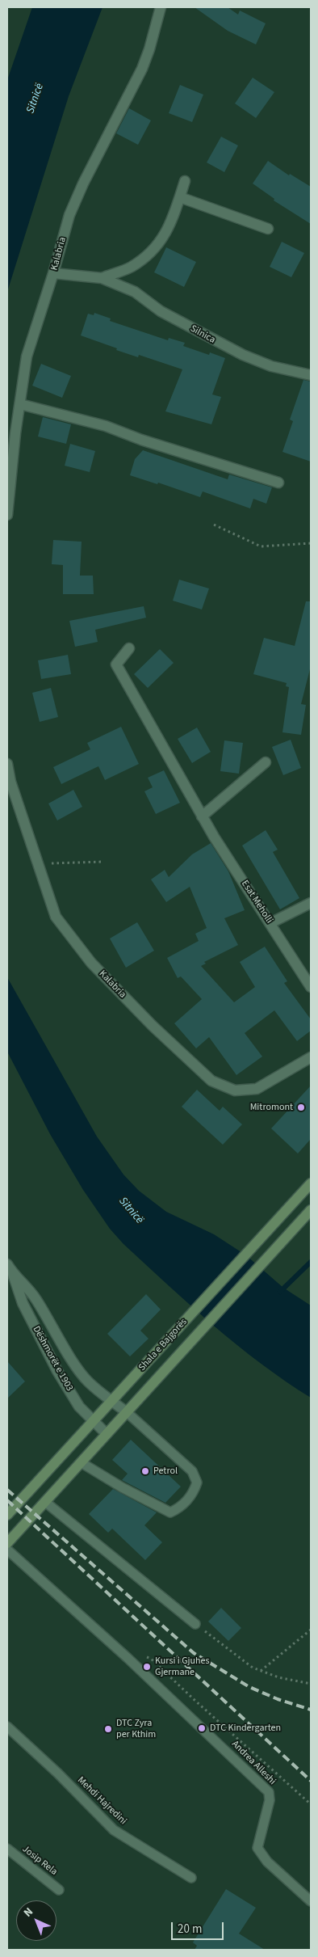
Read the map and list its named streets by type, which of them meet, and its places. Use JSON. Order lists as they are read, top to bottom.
{
  "streets": {
    "main road": ["Shala e Bajgorës"],
    "street": [
      "Kalabria",
      "Silnica",
      "Esat Meholli",
      "Dëshmorët e 1903"
    ],
    "lane": ["Andrea Alleshi", "Mehdi Hajredini", "Josip Rela"]
  },
  "crossings": [
    ["Kalabria", "Silnica"],
    ["Shala e Bajgorës", "Dëshmorët e 1903"]
  ],
  "water": ["Sitnicë"],
  "places": [
    "Mitromont",
    "Petrol",
    "Kursi i Gjuhes Gjermane",
    "DTC Kindergarten",
    "DTC Zyra per Kthim"
  ],
  "scale_bar": "20 m",
  "north": "top left"
}
